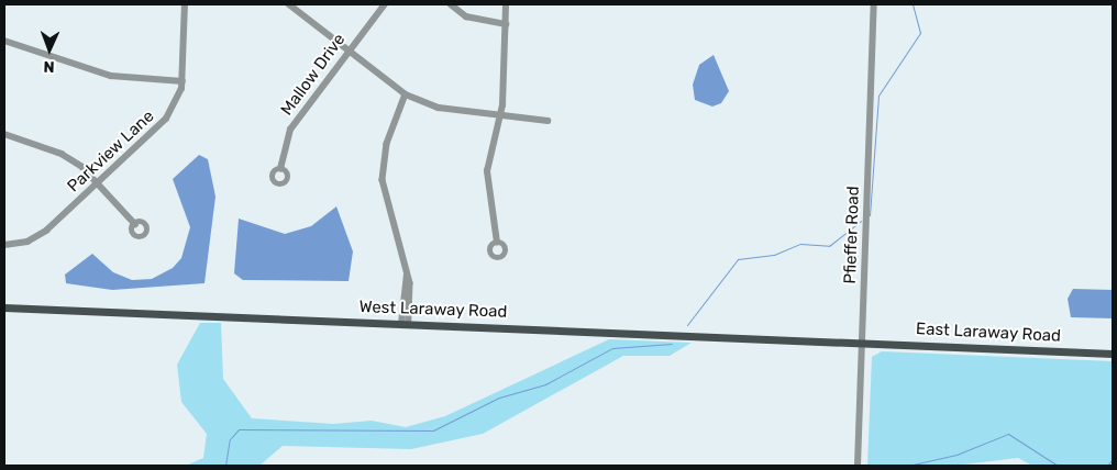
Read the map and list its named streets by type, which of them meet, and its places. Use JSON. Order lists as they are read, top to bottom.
{
  "streets": {
    "main road": ["West Laraway Road", "East Laraway Road"],
    "street": ["Mallow Drive", "Parkview Lane", "Pfieffer Road"]
  },
  "crossings": [
    ["Pfieffer Road", "West Laraway Road"],
    ["Pfieffer Road", "East Laraway Road"],
    ["West Laraway Road", "East Laraway Road"]
  ],
  "north": "bottom"
}
